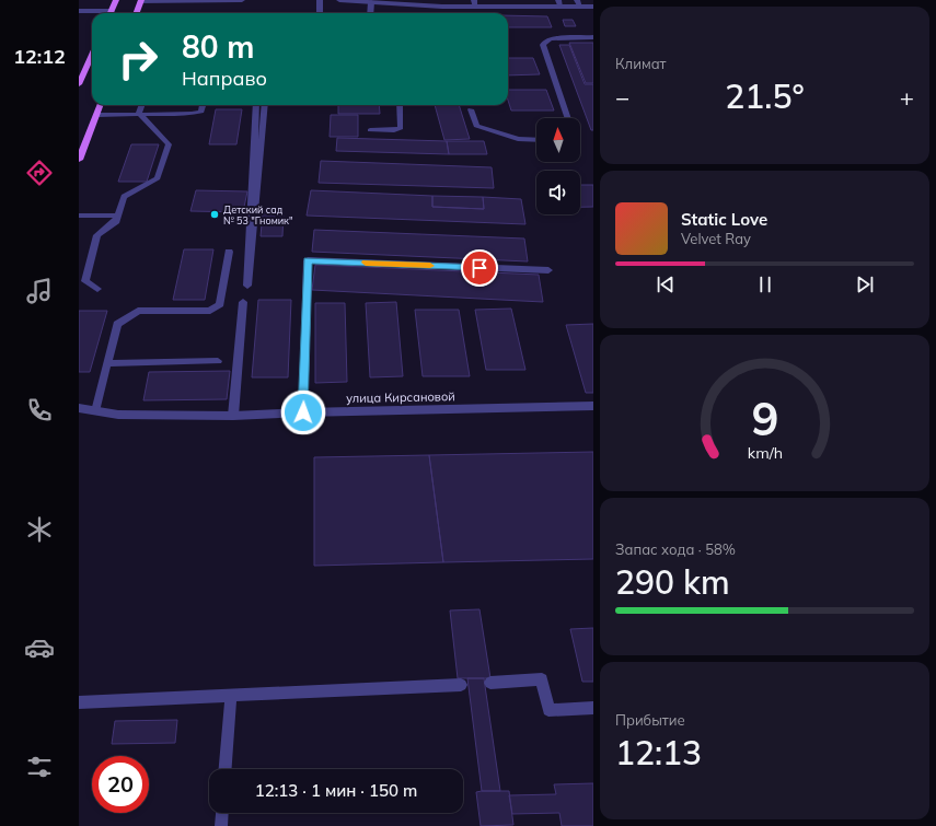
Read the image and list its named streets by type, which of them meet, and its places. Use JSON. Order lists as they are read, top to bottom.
{
  "streets": {
    "street": ["улица Кирсановой"]
  },
  "places": ["Детский сад № 53 \"Гномик\""],
  "north": "top",
  "page": {
    "tabs": "12:12",
    "tile": [
      "Климат",
      ["Запас хода · 58%", "290 km"],
      ["Прибытие", "12:13"]
    ],
    "turn": ["80 m", "Направо"],
    "heat": ["−", "21.5°", "+"],
    "song": ["Static Love", "Velvet Ray"],
    "limit": "20",
    "trip": "12:13 · 1 мин · 150 m",
    "gauge": ["9", "km/h"]
  }
}
